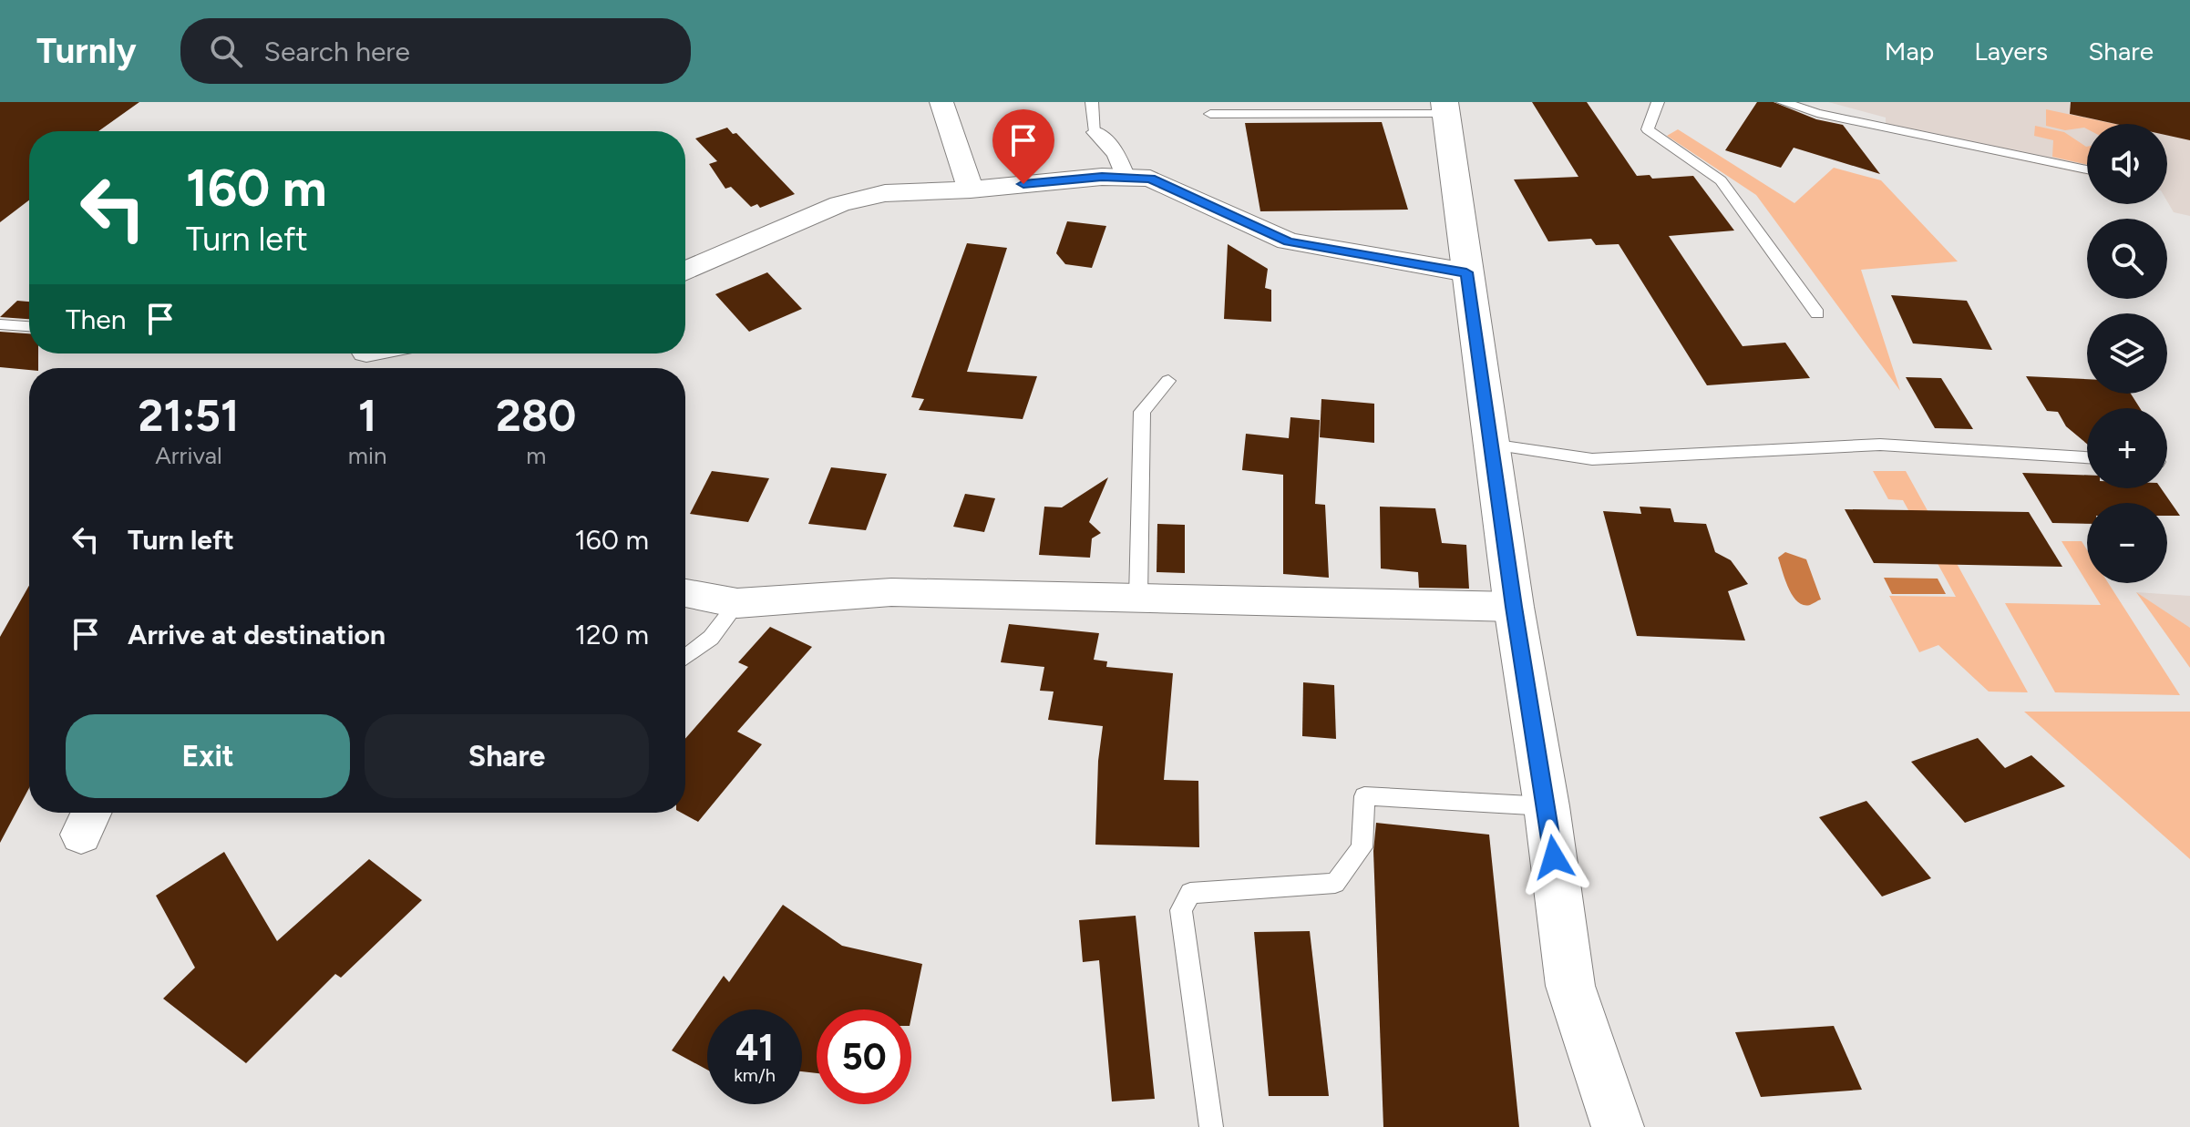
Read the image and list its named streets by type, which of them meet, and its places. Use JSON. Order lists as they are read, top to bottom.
{
  "page": {
    "header": "Turnly",
    "search": "Search here",
    "nav": ["Map", "Layers", "Share"],
    "map_buttons": ["+", "−"],
    "turn": ["160 m", "Turn left"],
    "then": "Then",
    "eta": [
      "21:51",
      "Arrival",
      "1",
      "min",
      "280",
      "m"
    ],
    "list": [
      {
        "name": "Turn left",
        "value": "160 m"
      },
      {
        "name": "Arrive at destination",
        "value": "120 m"
      }
    ],
    "buttons": ["Exit", "Share"],
    "speed": "41 km/h",
    "limit": "50"
  }
}
